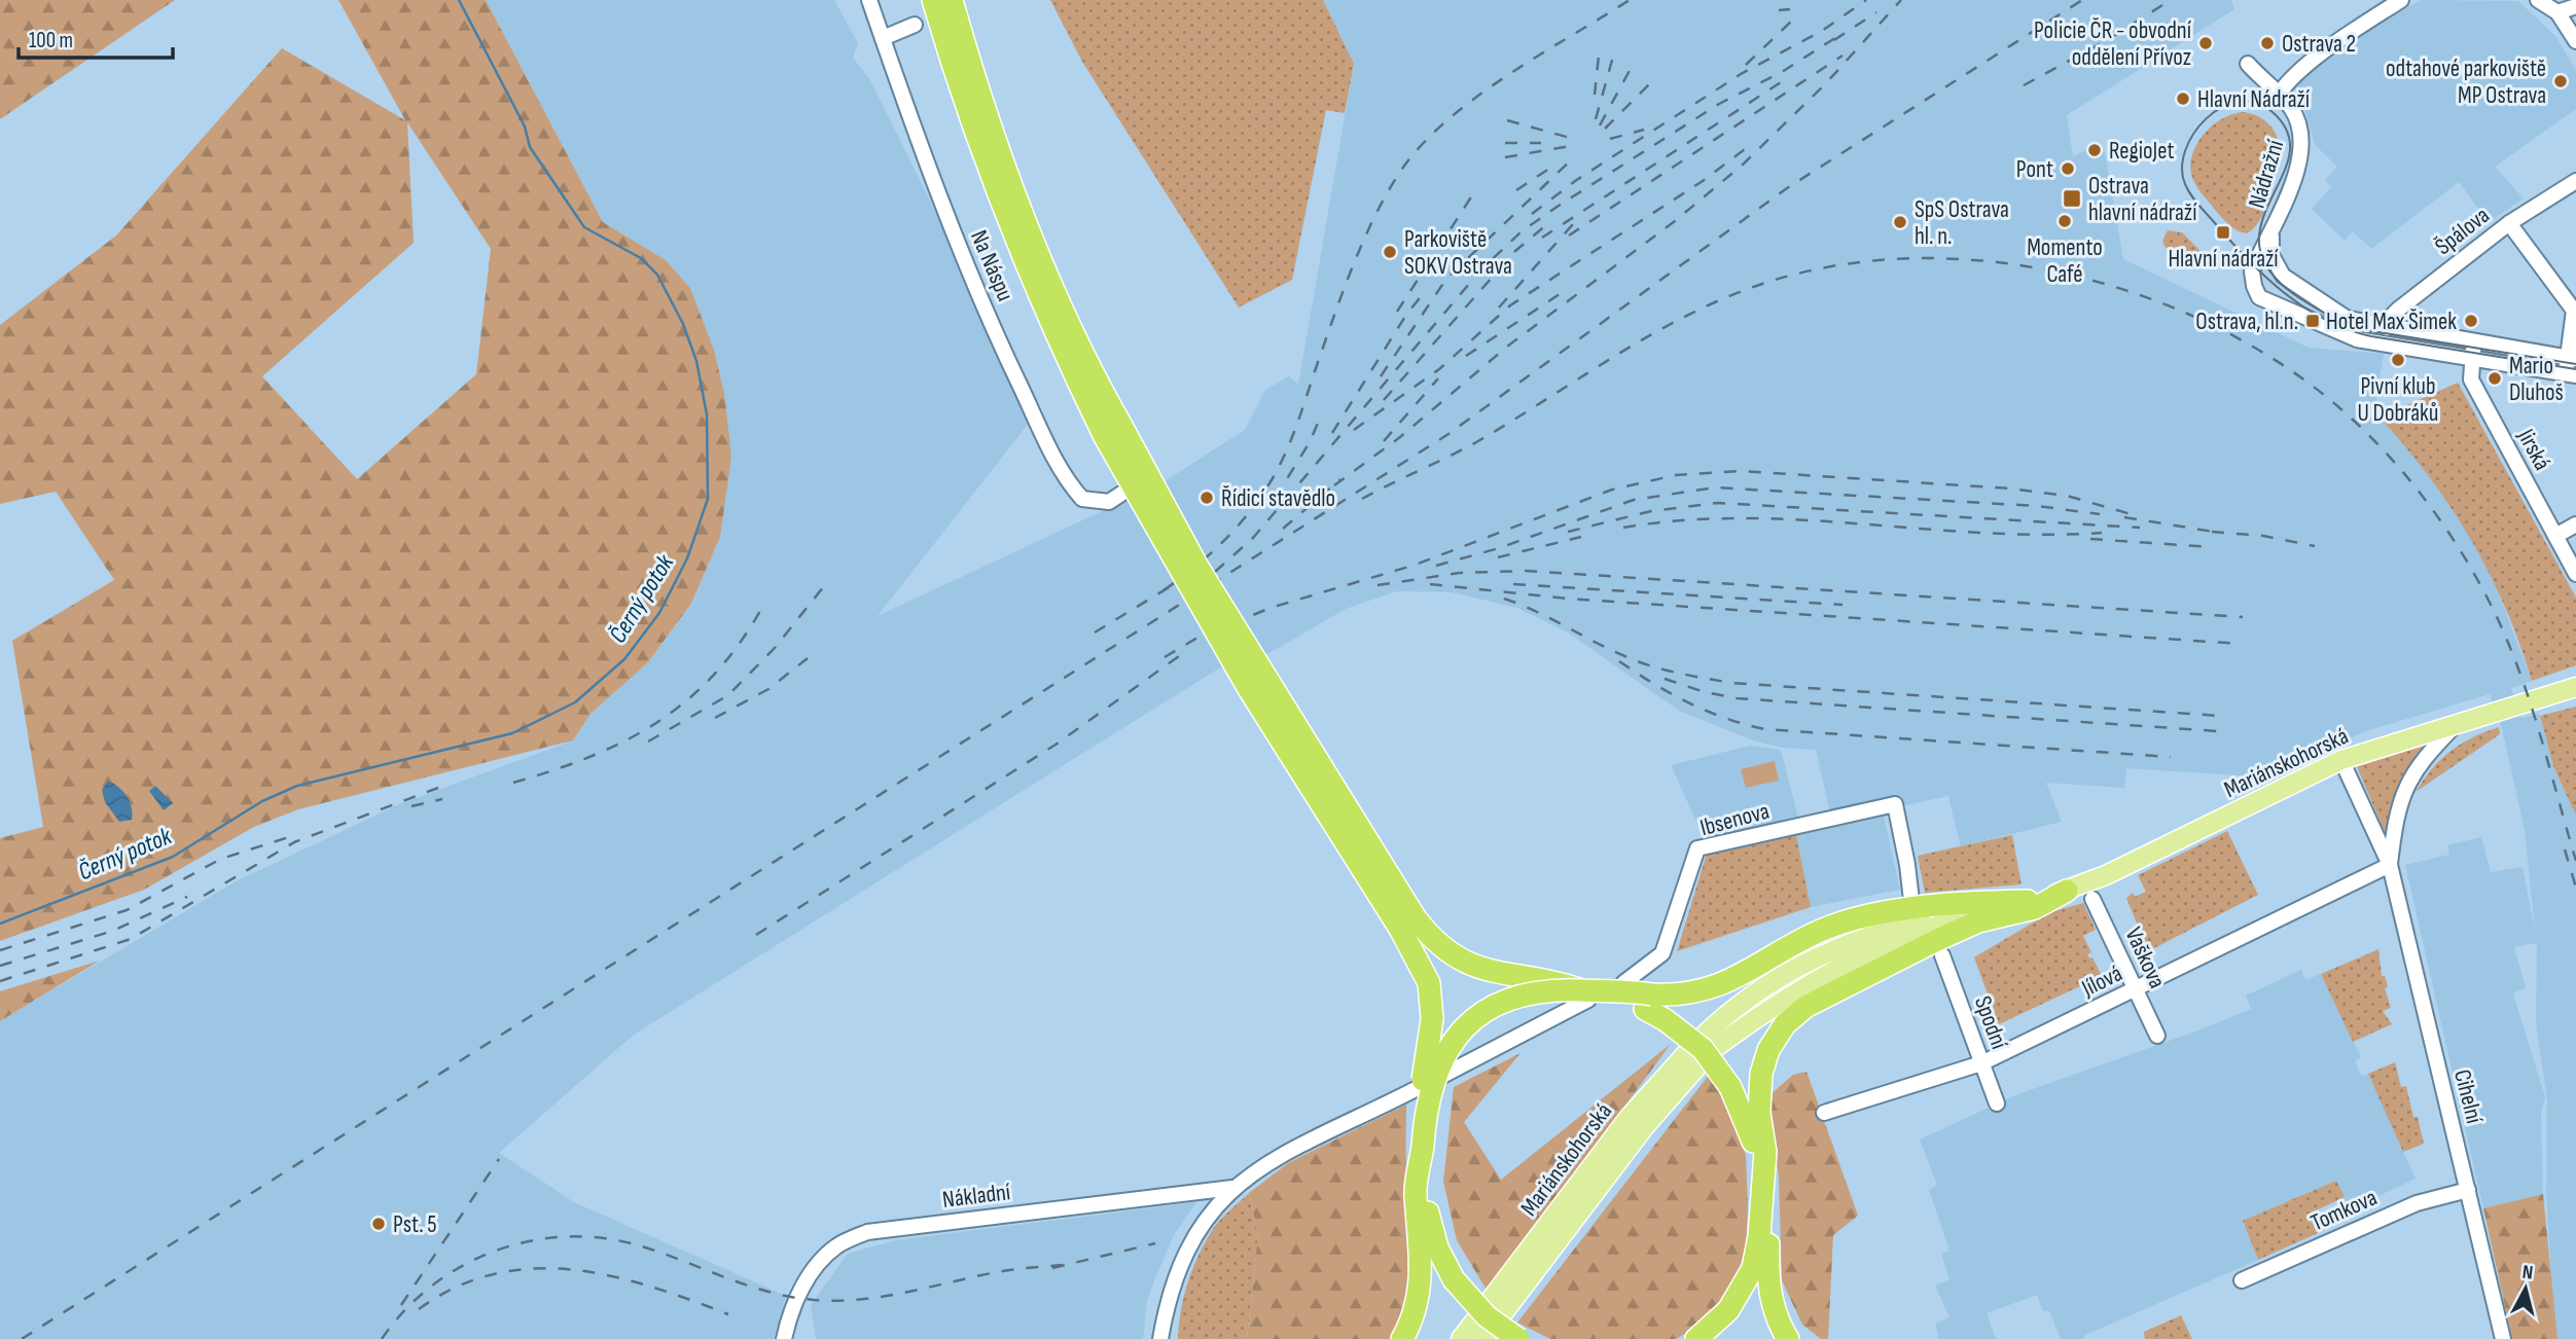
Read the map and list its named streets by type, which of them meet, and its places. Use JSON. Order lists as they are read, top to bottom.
{
  "streets": {
    "main road": ["Mariánskohorská"],
    "street": [
      "Nádražní",
      "Špálova",
      "Na Náspu",
      "Jirská",
      "Ibsenova",
      "Vaškova",
      "Jílová",
      "Spodní",
      "Cihelní",
      "Nákladní",
      "Tomkova"
    ]
  },
  "crossings": [
    ["Nádražní", "Špálova"],
    ["Nádražní", "Jirská"],
    ["Mariánskohorská", "Cihelní"],
    ["Vaškova", "Jílová"],
    ["Jílová", "Spodní"],
    ["Jílová", "Cihelní"],
    ["Cihelní", "Tomkova"]
  ],
  "water": ["Černý potok"],
  "places": {
    "other": [
      "Policie ČR - obvodní oddělení Přívoz",
      "Ostrava 2",
      "odtahové parkoviště MP Ostrava",
      "Hlavní Nádraží",
      "RegioJet",
      "Pont",
      "Momento Café",
      "SpS Ostrava hl. n.",
      "Parkoviště SOKV Ostrava",
      "Hotel Max Šimek",
      "Pivní klub U Dobráků",
      "Mario Dluhoš",
      "Řídicí stavědlo",
      "Pst. 5"
    ],
    "transit": ["Ostrava hlavní nádraží", "Hlavní nádraží", "Ostrava, hl.n."]
  },
  "scale_bar": "100 m",
  "north": "top"
}
